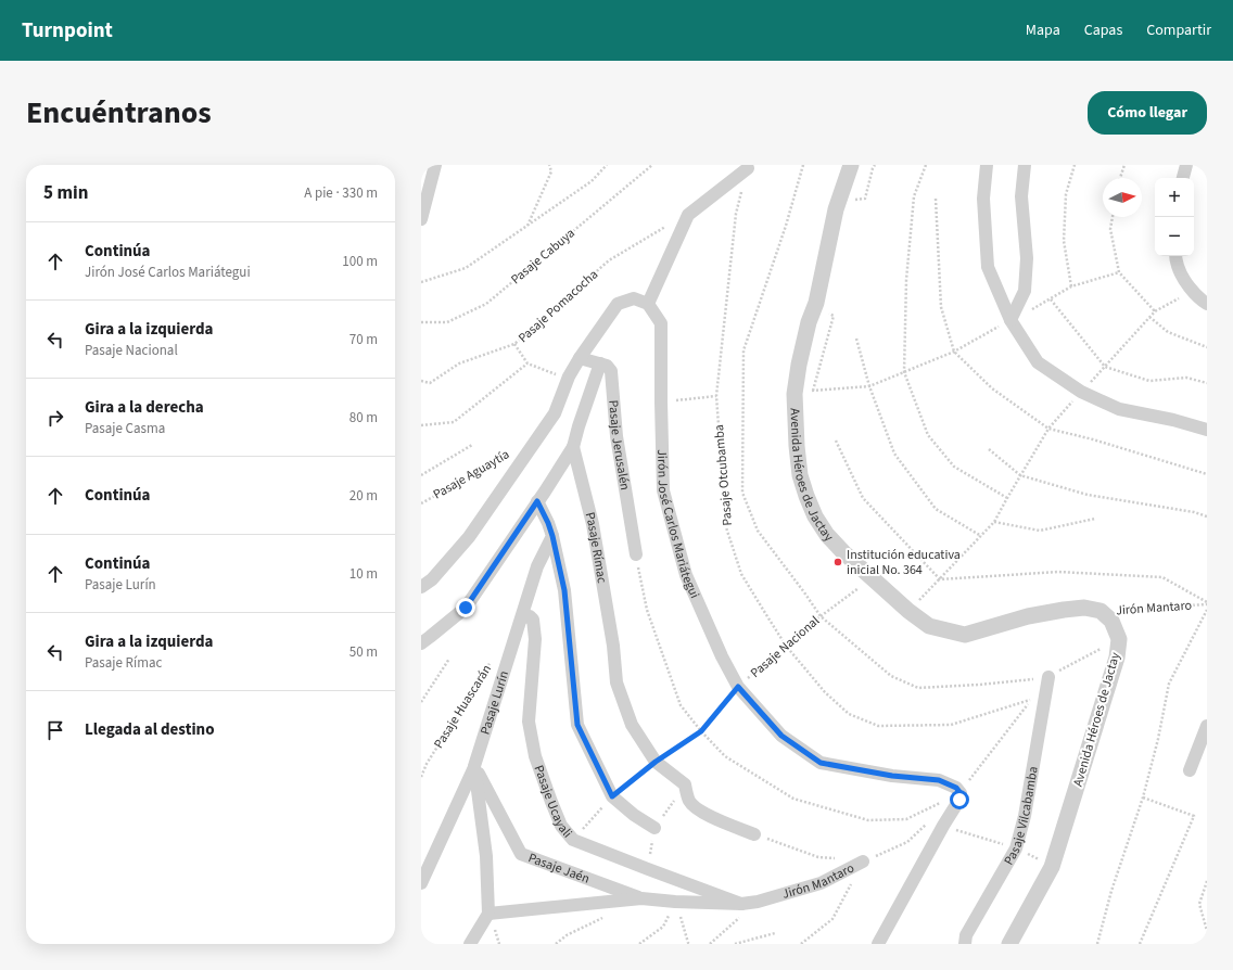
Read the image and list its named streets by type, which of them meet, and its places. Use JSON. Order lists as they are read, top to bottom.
{
  "streets": {
    "street": [
      "Pasaje Jerusalén",
      "Avenida Héroes de Jactay",
      "Jirón José Carlos Mariátegui",
      "Pasaje Rímac",
      "Jirón Mantaro",
      "Pasaje Lurín",
      "Pasaje Ucayali",
      "Pasaje Vilcabamba",
      "Pasaje Jaén"
    ],
    "path": [
      "Pasaje Cabuya",
      "Pasaje Pomacocha",
      "Pasaje Aguaytía",
      "Pasaje Otcubamba",
      "Pasaje Nacional",
      "Pasaje Huascarán"
    ]
  },
  "crossings": [
    ["Avenida Héroes de Jactay", "Jirón Mantaro"],
    ["Avenida Héroes de Jactay", "Pasaje Nacional"],
    ["Pasaje Otcubamba", "Jirón José Carlos Mariátegui"],
    ["Pasaje Otcubamba", "Pasaje Nacional"],
    ["Jirón José Carlos Mariátegui", "Pasaje Nacional"],
    ["Pasaje Rímac", "Pasaje Nacional"],
    ["Jirón Mantaro", "Pasaje Lurín"],
    ["Jirón Mantaro", "Pasaje Ucayali"],
    ["Jirón Mantaro", "Pasaje Jaén"],
    ["Pasaje Nacional", "Pasaje Ucayali"],
    ["Pasaje Lurín", "Pasaje Ucayali"],
    ["Pasaje Lurín", "Pasaje Jaén"]
  ],
  "places": ["Institución educativa inicial No. 364"],
  "north": "right",
  "page": {
    "header": "Turnpoint",
    "nav": ["Mapa", "Capas", "Compartir"],
    "title": "Encuéntranos",
    "buttons": "Cómo llegar",
    "heading": ["5 min", "A pie · 330 m"],
    "map_buttons": ["+", "−"],
    "list": [
      ["Continúa", "Jirón José Carlos Mariátegui", "100 m"],
      ["Gira a la izquierda", "Pasaje Nacional", "70 m"],
      ["Gira a la derecha", "Pasaje Casma", "80 m"],
      ["Continúa", "20 m"],
      ["Continúa", "Pasaje Lurín", "10 m"],
      ["Gira a la izquierda", "Pasaje Rímac", "50 m"],
      "Llegada al destino"
    ]
  }
}
